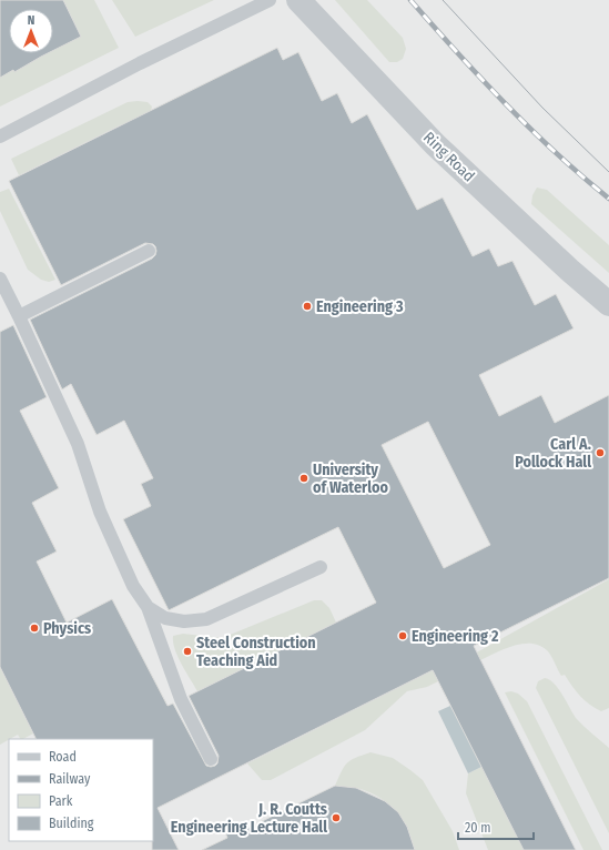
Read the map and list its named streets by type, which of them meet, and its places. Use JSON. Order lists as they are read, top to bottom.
{
  "streets": {
    "street": ["Ring Road"]
  },
  "places": [
    "Engineering 3",
    "Carl A. Pollock Hall",
    "University of Waterloo",
    "Physics",
    "Engineering 2",
    "Steel Construction Teaching Aid",
    "J. R. Coutts Engineering Lecture Hall"
  ],
  "legend": [
    "Road",
    "Railway",
    "Park",
    "Building"
  ],
  "scale_bar": "20 m",
  "north": "top"
}
